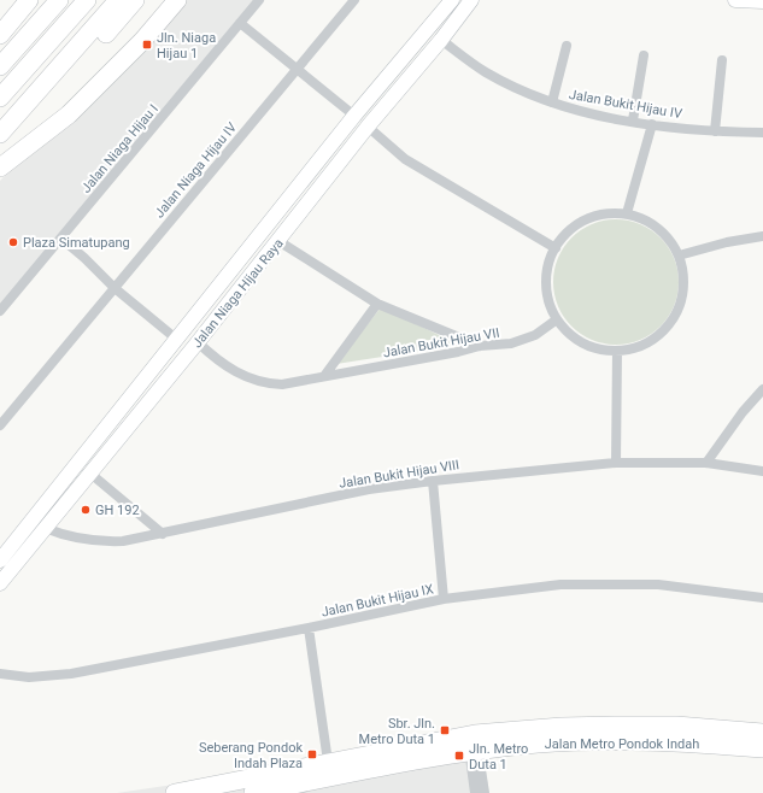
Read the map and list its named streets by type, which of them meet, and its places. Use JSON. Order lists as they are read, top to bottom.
{
  "streets": {
    "highway": ["Jalan Metro Pondok Indah"],
    "street": [
      "Jalan Bukit Hijau IV",
      "Jalan Niaga Hijau I",
      "Jalan Niaga Hijau IV",
      "Jalan Niaga Hijau Raya",
      "Jalan Bukit Hijau VII",
      "Jalan Bukit Hijau VIII",
      "Jalan Bukit Hijau IX"
    ]
  },
  "crossings": [
    ["Jalan Bukit Hijau IV", "Jalan Niaga Hijau Raya"],
    ["Jalan Niaga Hijau Raya", "Jalan Bukit Hijau VII"],
    ["Jalan Niaga Hijau Raya", "Jalan Bukit Hijau VIII"]
  ],
  "places": {
    "transit": [
      "Jln. Niaga Hijau 1",
      "Sbr. Jln. Metro Duta 1",
      "Seberang Pondok Indah Plaza",
      "Jln. Metro Duta 1"
    ],
    "other": ["Plaza Simatupang", "GH 192"]
  }
}
